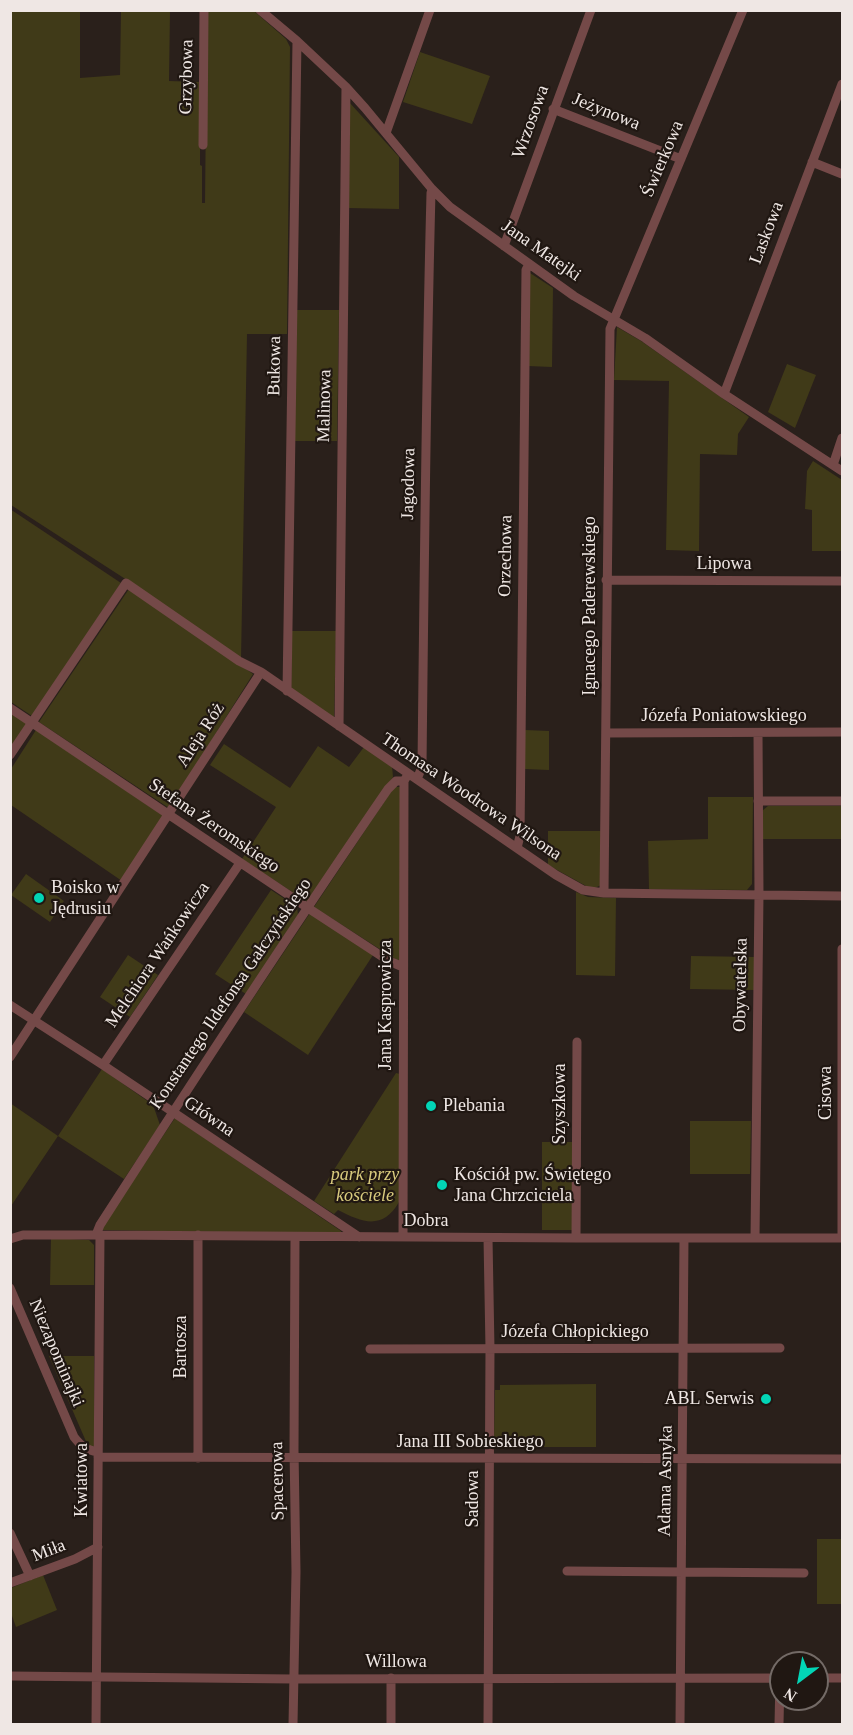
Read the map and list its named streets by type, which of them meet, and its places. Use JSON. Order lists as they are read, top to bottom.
{
  "streets": {
    "street": [
      "Grzybowa",
      "Jeżynowa",
      "Wrzosowa",
      "Świerkowa",
      "Laskowa",
      "Jana Matejki",
      "Bukowa",
      "Malinowa",
      "Jagodowa",
      "Orzechowa",
      "Lipowa",
      "Ignacego Paderewskiego",
      "Józefa Poniatowskiego",
      "Aleja Róż",
      "Thomasa Woodrowa Wilsona",
      "Stefana Żeromskiego",
      "Melchiora Wańkowicza",
      "Obywatelska",
      "Konstantego Ildefonsa Gałczyńskiego",
      "Jana Kasprowicza",
      "Cisowa",
      "Szyszkowa",
      "Główna",
      "Dobra",
      "Józefa Chłopickiego",
      "Bartosza",
      "Niezapominajki",
      "Jana III Sobieskiego",
      "Kwiatowa",
      "Spacerowa",
      "Adama Asnyka",
      "Sadowa",
      "Miła",
      "Willowa"
    ]
  },
  "crossings": [
    ["Jeżynowa", "Wrzosowa"],
    ["Jeżynowa", "Świerkowa"],
    ["Wrzosowa", "Jana Matejki"],
    ["Świerkowa", "Jana Matejki"],
    ["Świerkowa", "Ignacego Paderewskiego"],
    ["Laskowa", "Jana Matejki"],
    ["Jana Matejki", "Bukowa"],
    ["Jana Matejki", "Malinowa"],
    ["Jana Matejki", "Jagodowa"],
    ["Jana Matejki", "Orzechowa"],
    ["Jana Matejki", "Ignacego Paderewskiego"],
    ["Bukowa", "Thomasa Woodrowa Wilsona"],
    ["Malinowa", "Thomasa Woodrowa Wilsona"],
    ["Jagodowa", "Thomasa Woodrowa Wilsona"],
    ["Jagodowa", "Konstantego Ildefonsa Gałczyńskiego"],
    ["Jagodowa", "Jana Kasprowicza"],
    ["Orzechowa", "Thomasa Woodrowa Wilsona"],
    ["Lipowa", "Ignacego Paderewskiego"],
    ["Ignacego Paderewskiego", "Józefa Poniatowskiego"],
    ["Ignacego Paderewskiego", "Thomasa Woodrowa Wilsona"],
    ["Józefa Poniatowskiego", "Obywatelska"],
    ["Aleja Róż", "Thomasa Woodrowa Wilsona"],
    ["Aleja Róż", "Stefana Żeromskiego"],
    ["Aleja Róż", "Główna"],
    ["Thomasa Woodrowa Wilsona", "Stefana Żeromskiego"],
    ["Thomasa Woodrowa Wilsona", "Obywatelska"],
    ["Thomasa Woodrowa Wilsona", "Konstantego Ildefonsa Gałczyńskiego"],
    ["Thomasa Woodrowa Wilsona", "Jana Kasprowicza"],
    ["Stefana Żeromskiego", "Melchiora Wańkowicza"],
    ["Stefana Żeromskiego", "Konstantego Ildefonsa Gałczyńskiego"],
    ["Stefana Żeromskiego", "Jana Kasprowicza"],
    ["Melchiora Wańkowicza", "Główna"],
    ["Obywatelska", "Dobra"],
    ["Konstantego Ildefonsa Gałczyńskiego", "Jana Kasprowicza"],
    ["Konstantego Ildefonsa Gałczyńskiego", "Główna"],
    ["Konstantego Ildefonsa Gałczyńskiego", "Dobra"],
    ["Konstantego Ildefonsa Gałczyńskiego", "Kwiatowa"],
    ["Jana Kasprowicza", "Dobra"],
    ["Cisowa", "Dobra"],
    ["Szyszkowa", "Dobra"],
    ["Główna", "Dobra"],
    ["Dobra", "Bartosza"],
    ["Dobra", "Kwiatowa"],
    ["Dobra", "Spacerowa"],
    ["Dobra", "Adama Asnyka"],
    ["Dobra", "Sadowa"],
    ["Józefa Chłopickiego", "Adama Asnyka"],
    ["Józefa Chłopickiego", "Sadowa"],
    ["Bartosza", "Jana III Sobieskiego"],
    ["Niezapominajki", "Jana III Sobieskiego"],
    ["Niezapominajki", "Kwiatowa"],
    ["Jana III Sobieskiego", "Kwiatowa"],
    ["Jana III Sobieskiego", "Spacerowa"],
    ["Jana III Sobieskiego", "Adama Asnyka"],
    ["Jana III Sobieskiego", "Sadowa"],
    ["Kwiatowa", "Miła"],
    ["Kwiatowa", "Willowa"],
    ["Spacerowa", "Willowa"],
    ["Adama Asnyka", "Willowa"],
    ["Sadowa", "Willowa"]
  ],
  "parks": ["park przy kościele"],
  "places": [
    "Boisko w Jędrusiu",
    "Plebania",
    "Kościół pw. Świętego Jana Chrzciciela",
    "ABL Serwis"
  ],
  "north": "bottom left"
}
